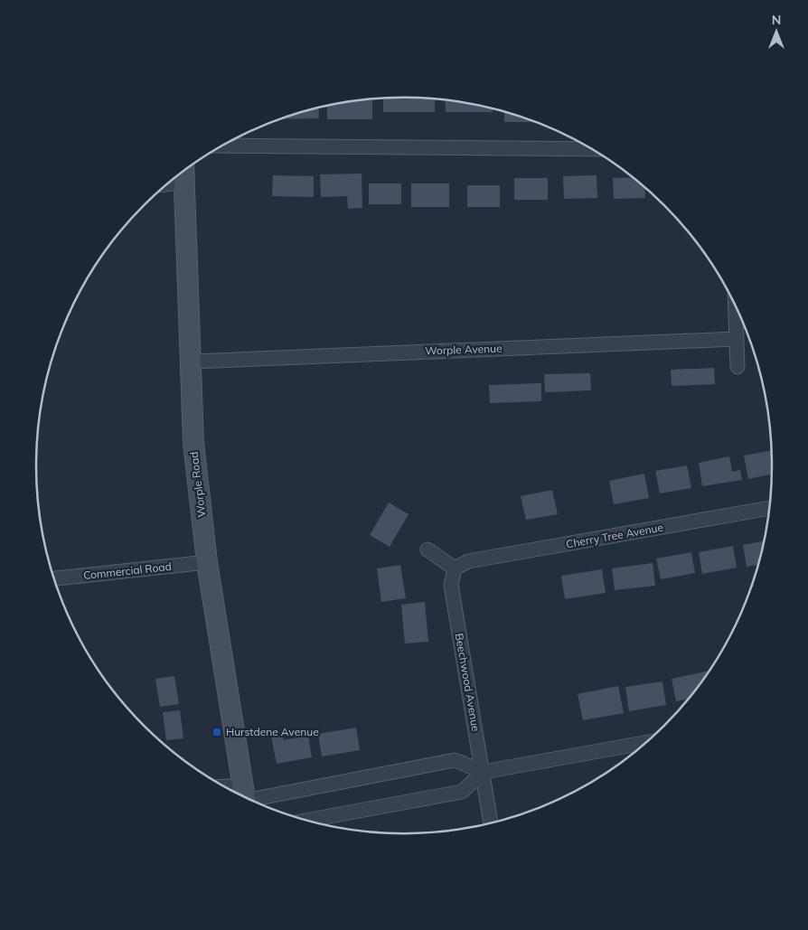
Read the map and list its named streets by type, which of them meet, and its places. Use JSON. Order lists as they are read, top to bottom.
{
  "streets": {
    "street": [
      "Worple Avenue",
      "Worple Road",
      "Cherry Tree Avenue",
      "Commercial Road",
      "Beechwood Avenue"
    ]
  },
  "crossings": [
    ["Worple Avenue", "Worple Road"],
    ["Worple Road", "Commercial Road"],
    ["Cherry Tree Avenue", "Beechwood Avenue"]
  ],
  "places": {
    "transit": ["Hurstdene Avenue"]
  },
  "north": "top"
}
